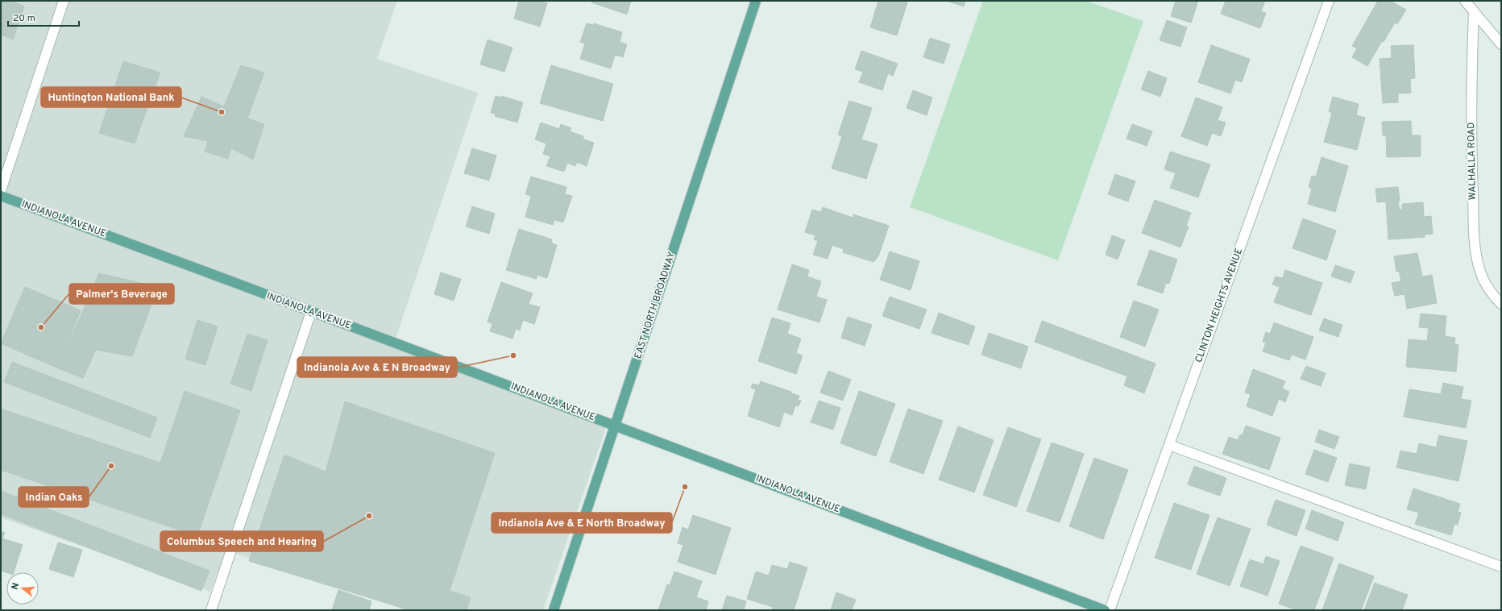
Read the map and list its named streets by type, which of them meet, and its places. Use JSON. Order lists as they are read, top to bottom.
{
  "streets": {
    "main road": ["INDIANOLA AVENUE", "EAST NORTH BROADWAY"],
    "street": ["WALHALLA ROAD", "CLINTON HEIGHTS AVENUE"]
  },
  "crossings": [
    ["INDIANOLA AVENUE", "EAST NORTH BROADWAY"]
  ],
  "places": [
    "Huntington National Bank",
    "Palmer's Beverage",
    "Indianola Ave & E N Broadway",
    "Indian Oaks",
    "Indianola Ave & E North Broadway",
    "Columbus Speech and Hearing"
  ],
  "scale_bar": "20 m",
  "north": "left"
}
